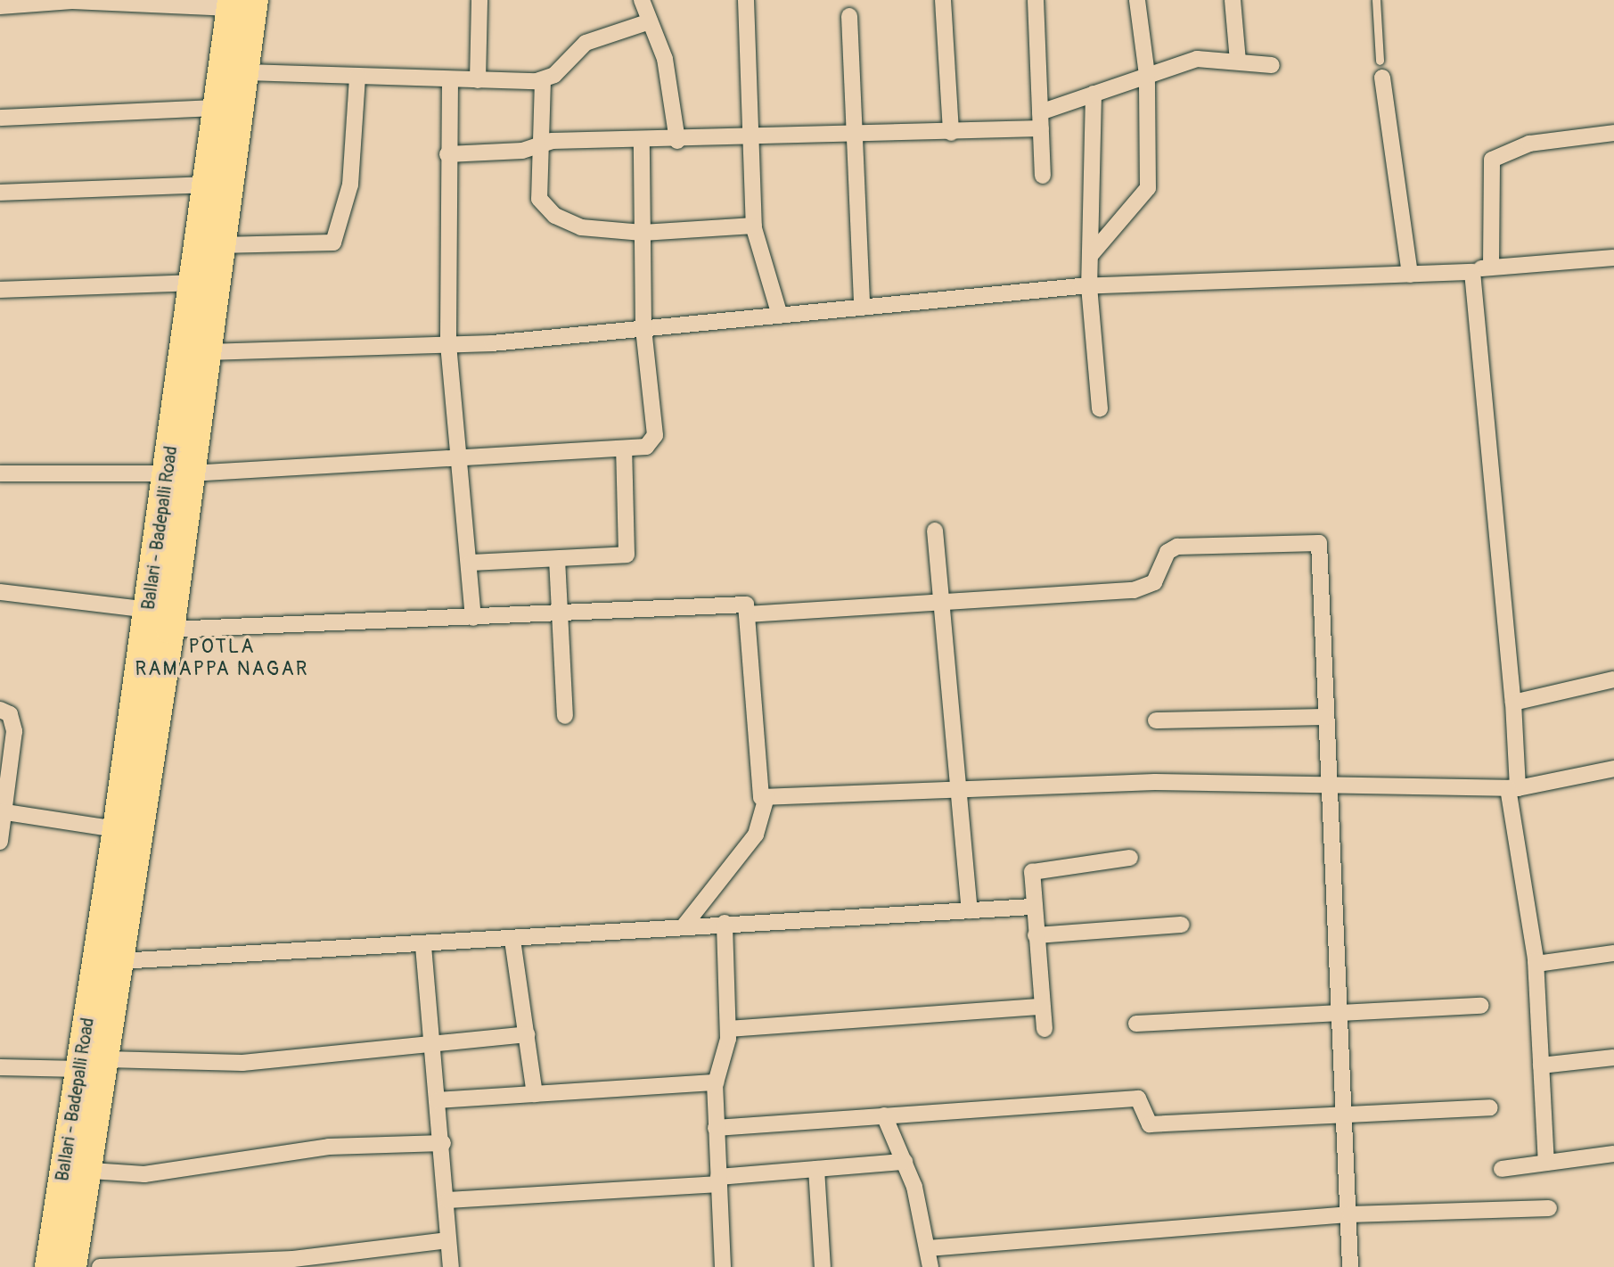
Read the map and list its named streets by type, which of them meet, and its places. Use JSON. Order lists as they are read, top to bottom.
{
  "streets": {
    "highway": ["Ballari - Badepalli Road"]
  },
  "districts": ["POTLA RAMAPPA NAGAR"]
}
